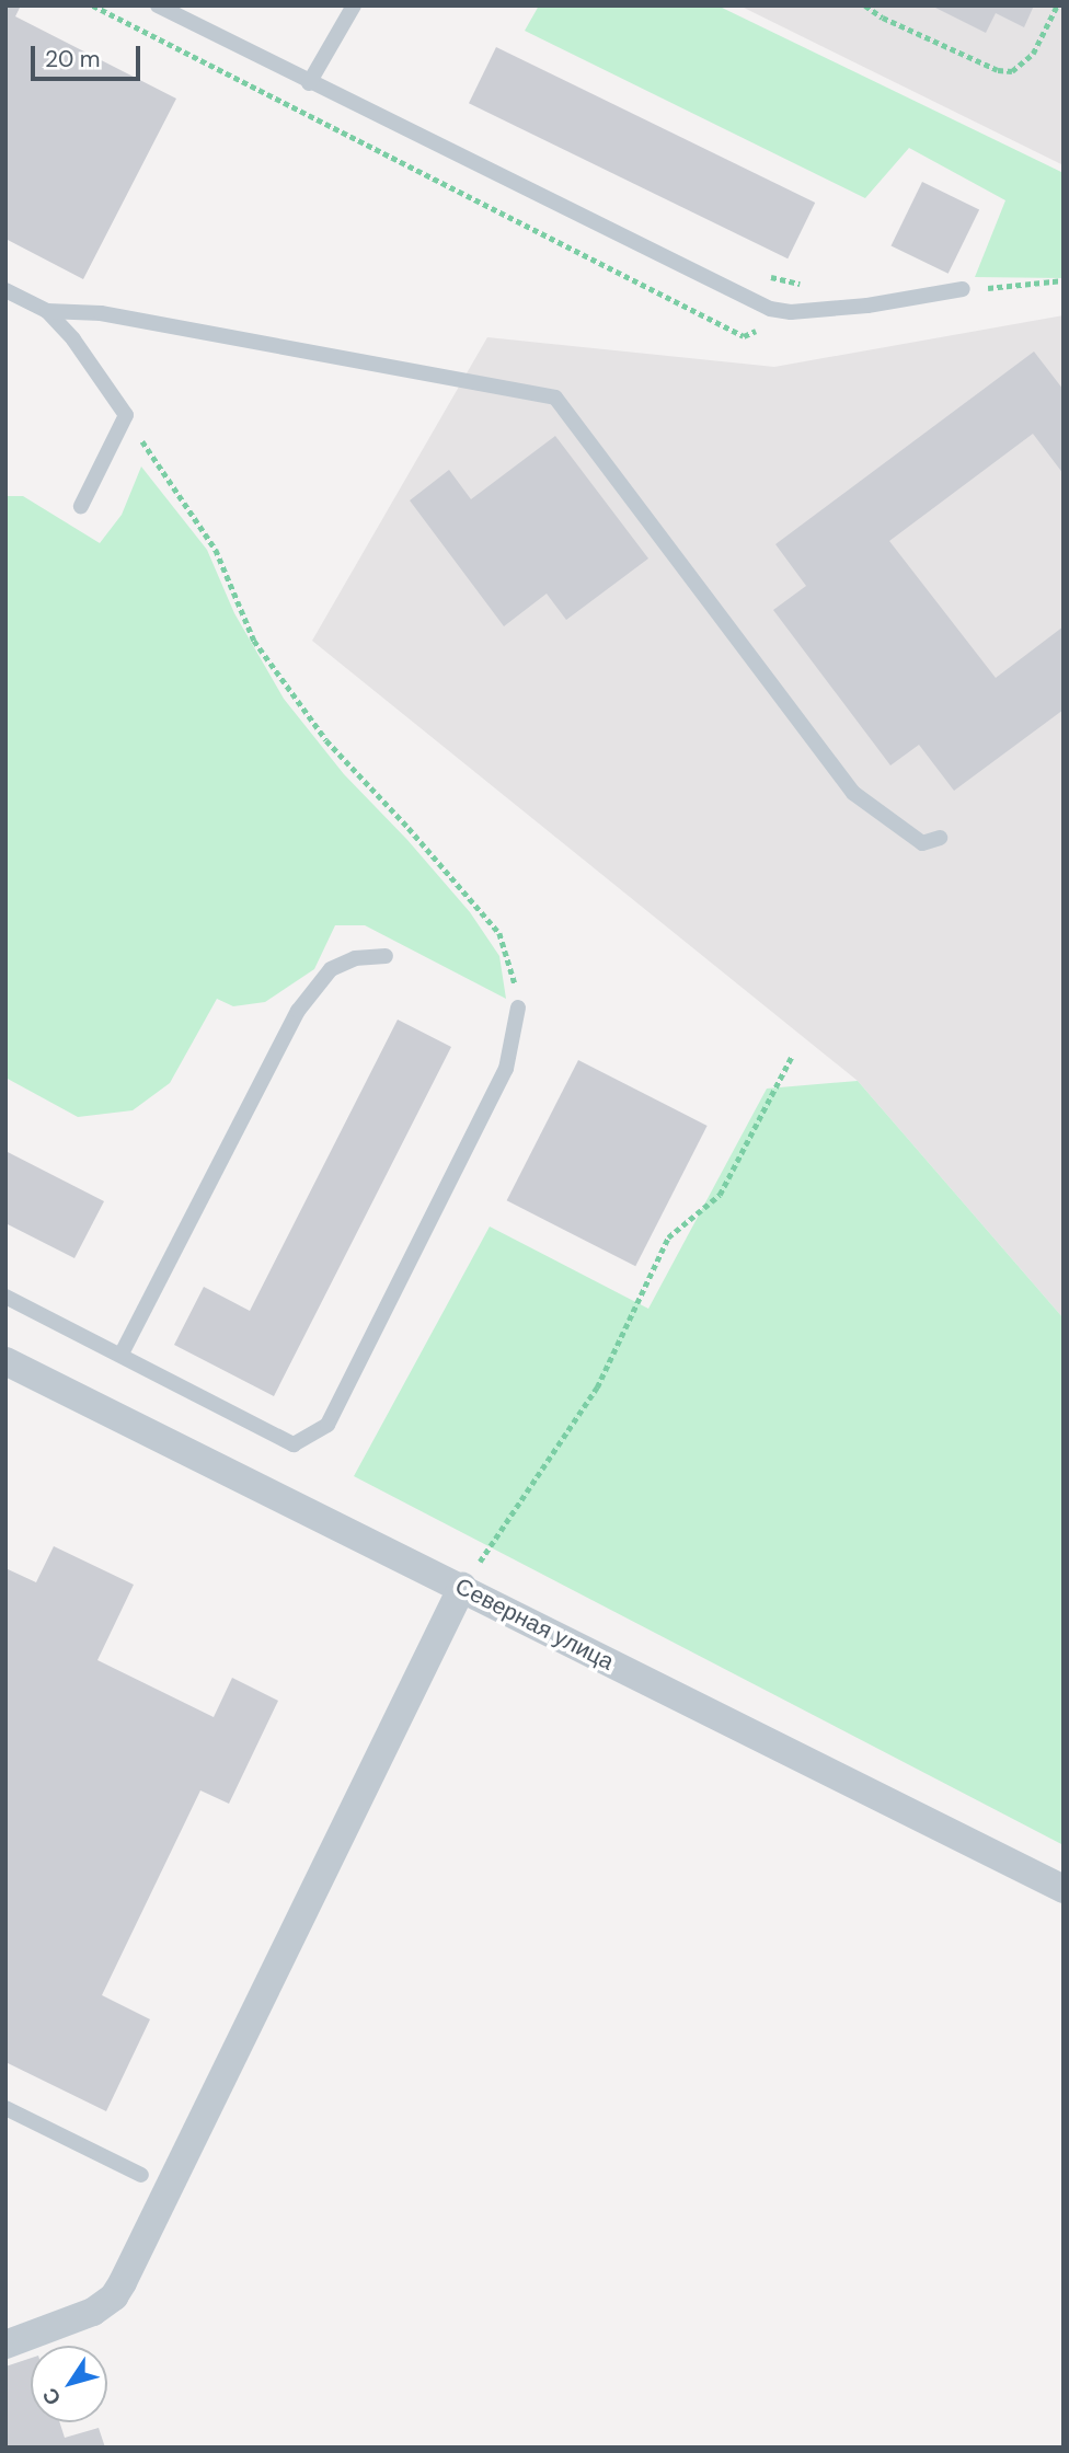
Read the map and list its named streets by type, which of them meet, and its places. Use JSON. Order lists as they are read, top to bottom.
{
  "streets": {
    "street": ["Северная улица"]
  },
  "scale_bar": "20 m",
  "north": "bottom left"
}
